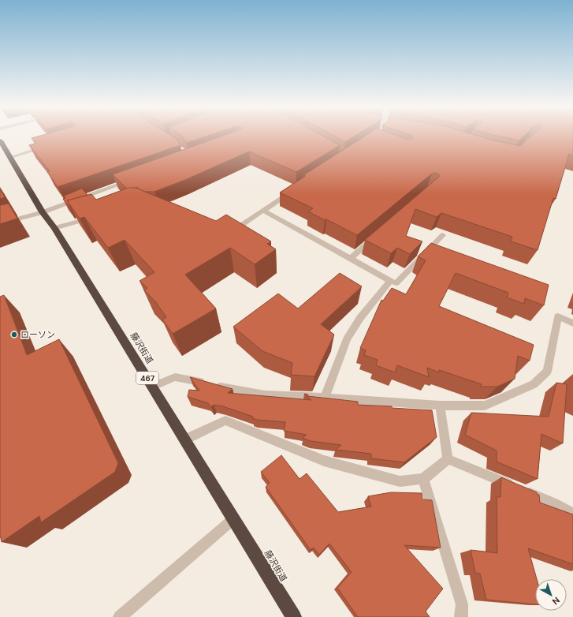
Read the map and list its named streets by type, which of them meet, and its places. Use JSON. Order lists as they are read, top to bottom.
{
  "streets": {
    "highway": ["藤沢街道", "467"]
  },
  "places": ["ローソン"],
  "north": "bottom right"
}
